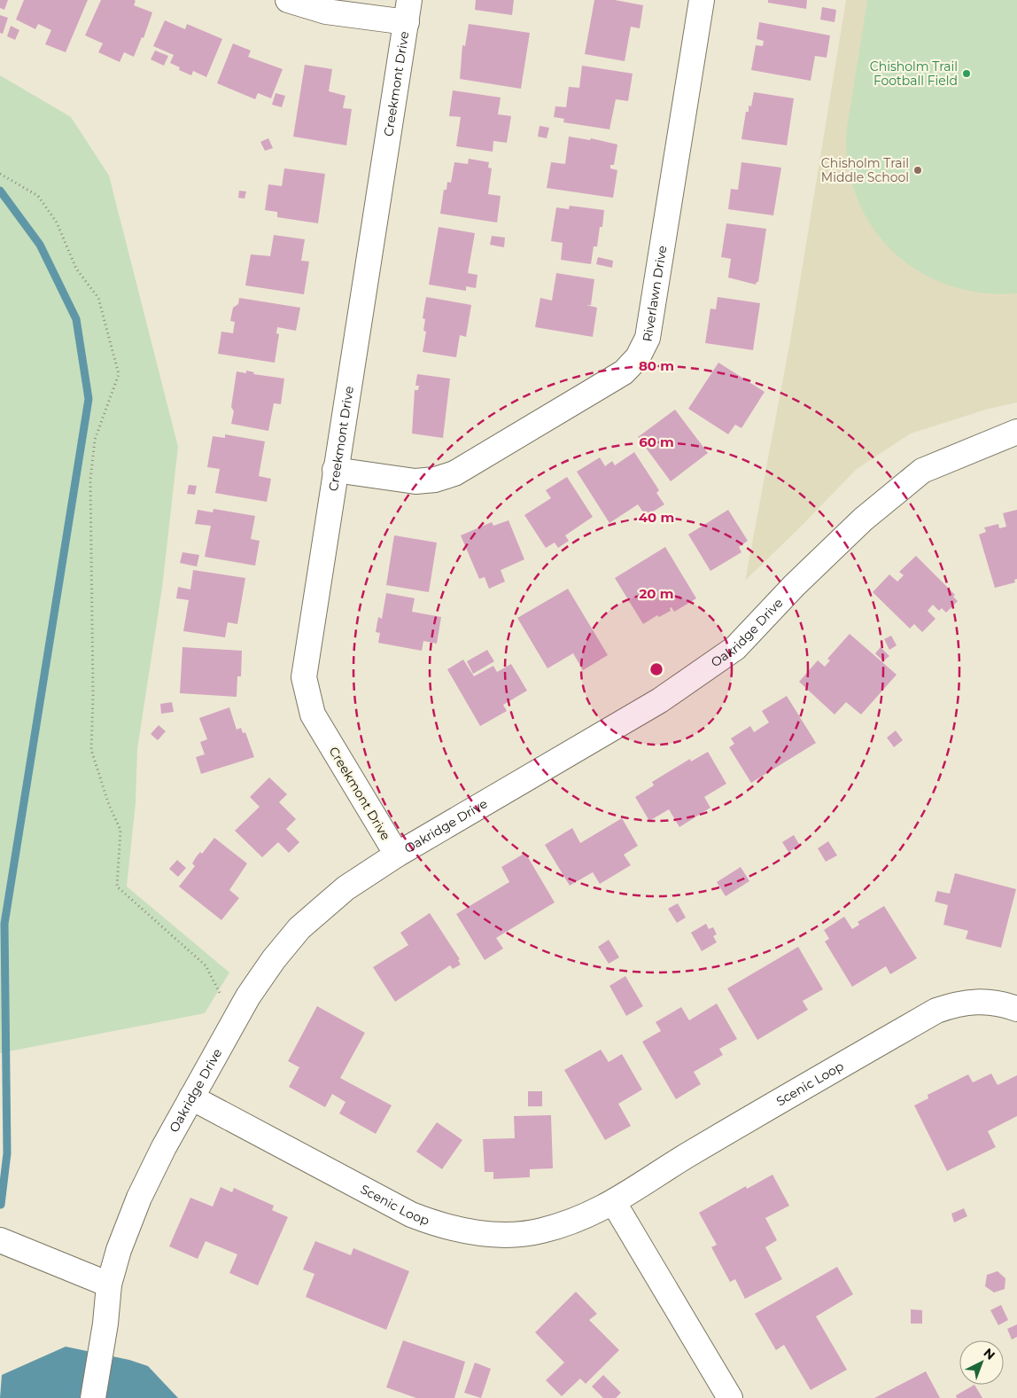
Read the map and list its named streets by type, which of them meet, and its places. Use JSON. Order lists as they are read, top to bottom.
{
  "streets": {
    "street": [
      "Creekmont Drive",
      "Riverlawn Drive",
      "Oakridge Drive",
      "Scenic Loop"
    ]
  },
  "crossings": [
    ["Creekmont Drive", "Riverlawn Drive"],
    ["Creekmont Drive", "Oakridge Drive"],
    ["Oakridge Drive", "Scenic Loop"]
  ],
  "places": ["Chisholm Trail Football Field", "Chisholm Trail Middle School"],
  "north": "top right",
  "rings": [
    "80 m",
    "60 m",
    "40 m",
    "20 m"
  ]
}
